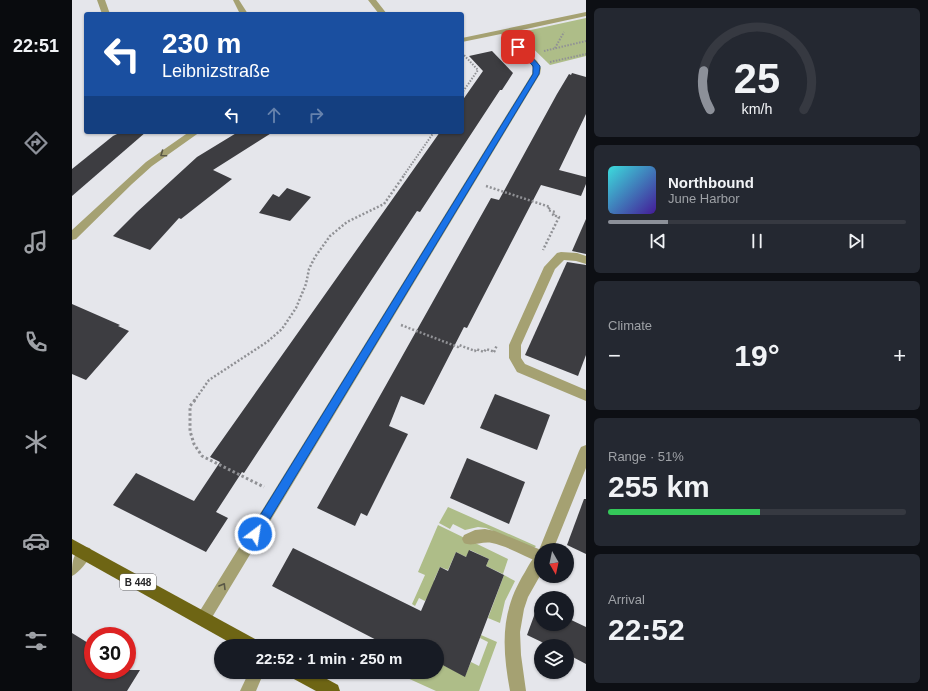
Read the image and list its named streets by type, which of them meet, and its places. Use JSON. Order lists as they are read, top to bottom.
{
  "streets": {
    "main road": ["B 448"]
  },
  "north": "bottom",
  "page": {
    "tabs": "22:51",
    "turn": ["230 m", "Leibnizstraße"],
    "song": ["Northbound", "June Harbor"],
    "tile": [
      "Climate",
      ["Range · 51%", "255 km"],
      ["Arrival", "22:52"]
    ],
    "heat": ["−", "19°", "+"],
    "limit": "30",
    "trip": "22:52 · 1 min · 250 m",
    "gauge": ["25", "km/h"]
  }
}
